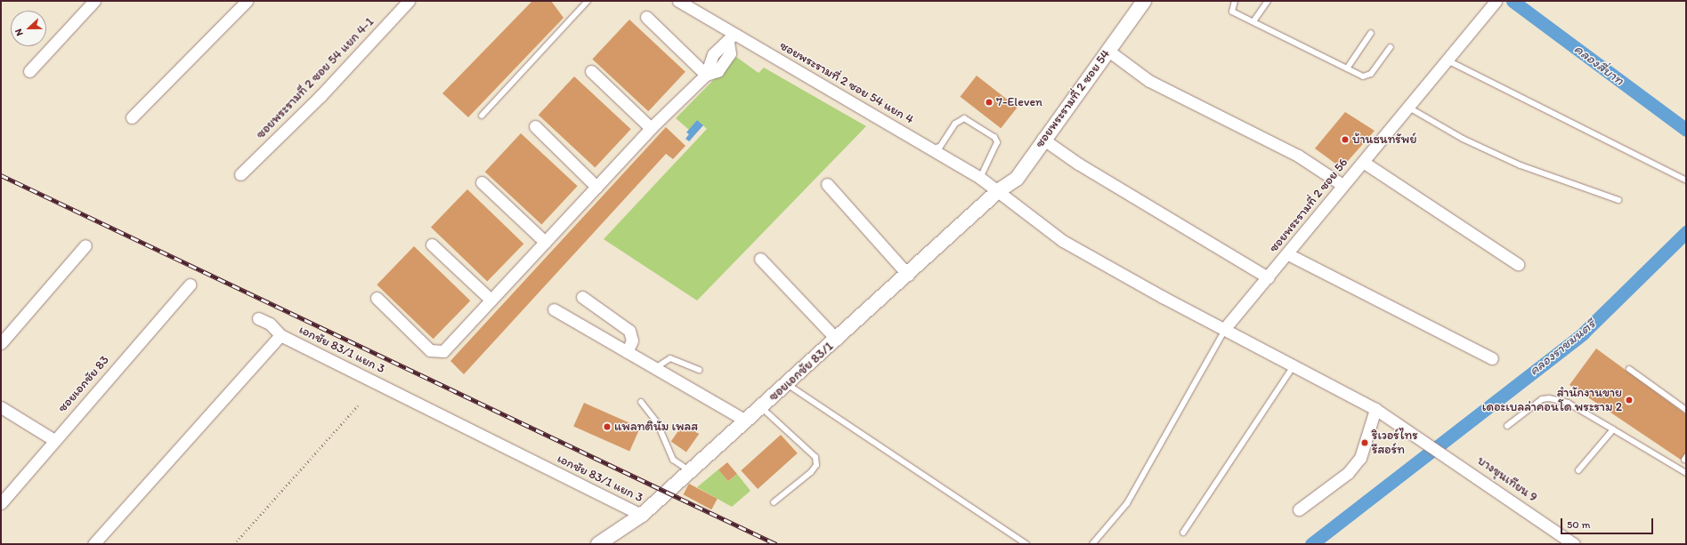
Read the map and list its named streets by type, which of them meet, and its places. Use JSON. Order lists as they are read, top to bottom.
{
  "streets": {
    "street": [
      "ซอยพระรามที่ 2 ซอย 54 แยก 4-1",
      "ซอยพระรามที่ 2 ซอย 54 แยก 4",
      "ซอยพระรามที่ 2 ซอย 54",
      "ซอยพระรามที่ 2 ซอย 56",
      "เอกชัย 83/1 แยก 3",
      "ซอยเอกชัย 83/1",
      "ซอยเอกชัย 83",
      "บางขุนเทียน 9"
    ]
  },
  "crossings": [
    ["ซอยพระรามที่ 2 ซอย 54 แยก 4", "ซอยพระรามที่ 2 ซอย 54"],
    ["ซอยพระรามที่ 2 ซอย 54 แยก 4", "ซอยพระรามที่ 2 ซอย 56"],
    ["ซอยพระรามที่ 2 ซอย 54 แยก 4", "ซอยเอกชัย 83/1"],
    ["ซอยพระรามที่ 2 ซอย 54 แยก 4", "บางขุนเทียน 9"],
    ["ซอยพระรามที่ 2 ซอย 54", "ซอยเอกชัย 83/1"],
    ["ซอยพระรามที่ 2 ซอย 56", "บางขุนเทียน 9"],
    ["เอกชัย 83/1 แยก 3", "ซอยเอกชัย 83/1"]
  ],
  "water": ["คลองสี่บาท", "คลองราชมนตรี"],
  "places": [
    "7-Eleven",
    "บ้านธนทรัพย์",
    "สำนักงานขาย เดอะเบลล่าคอนโด พระราม 2",
    "แพลทตินัม เพลส",
    "ริเวอร์ไทร รีสอร์ท"
  ],
  "scale_bar": "50 m",
  "north": "left"
}
